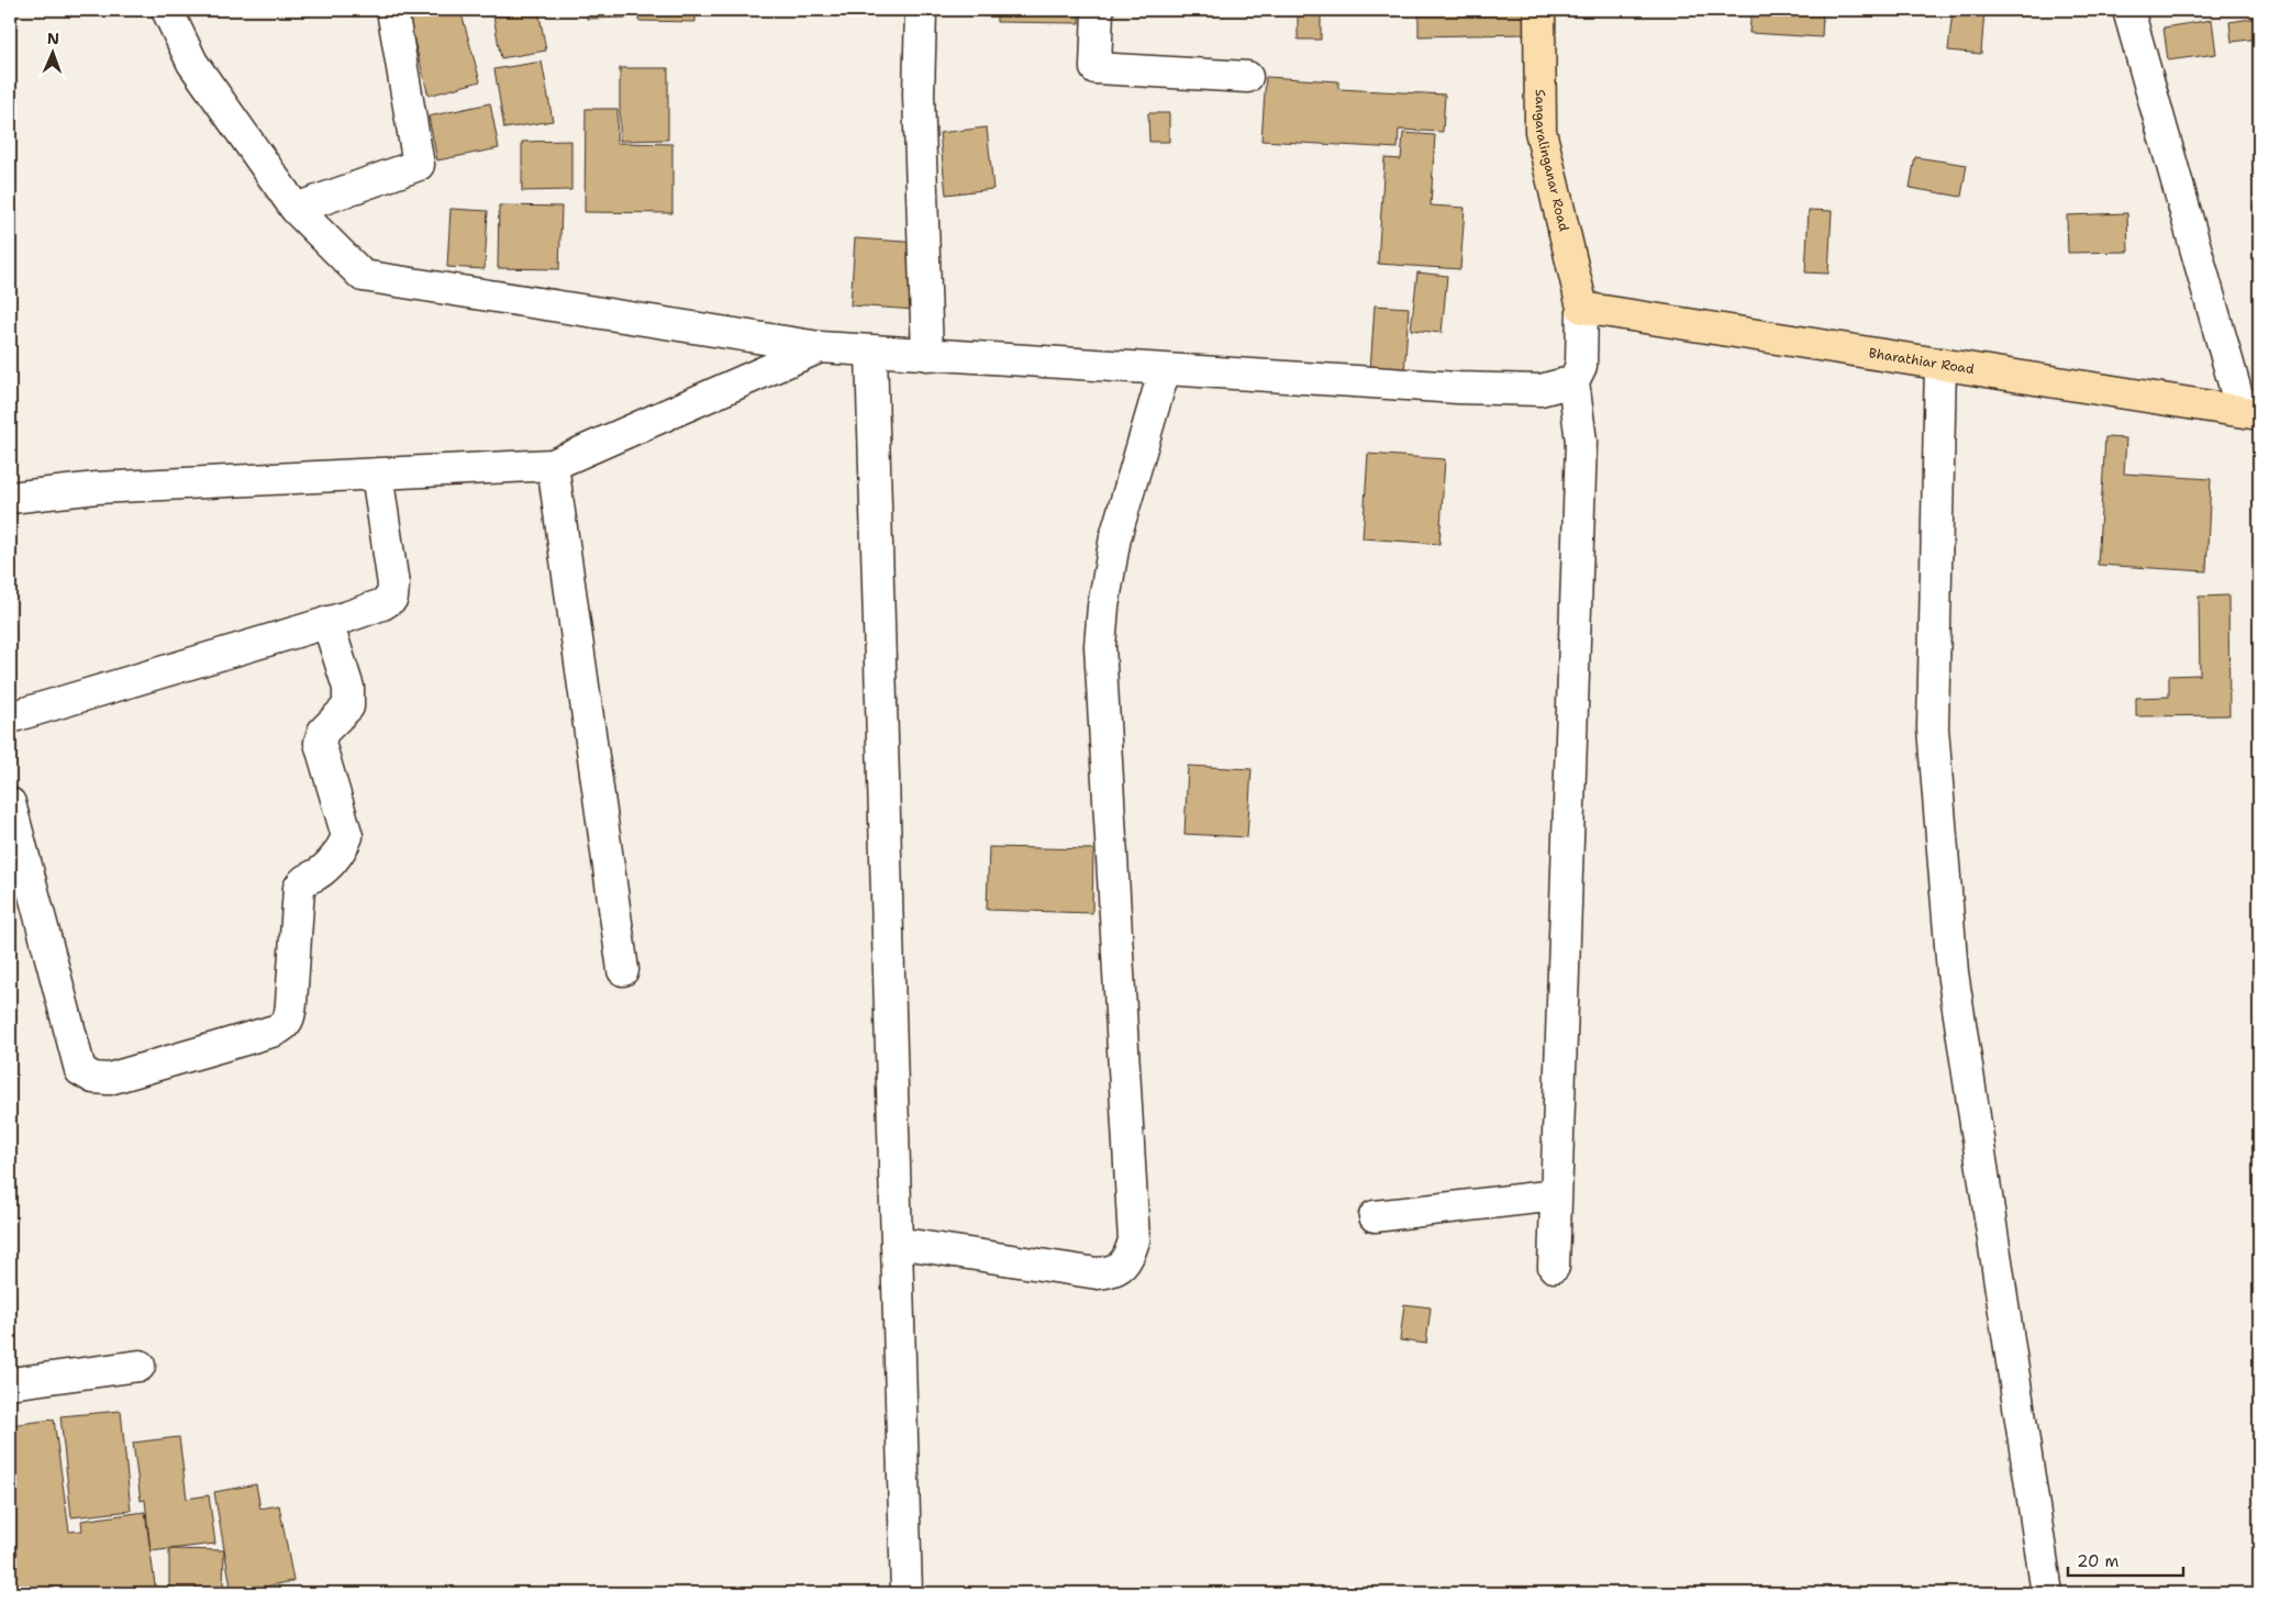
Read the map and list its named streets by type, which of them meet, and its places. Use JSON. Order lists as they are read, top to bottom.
{
  "streets": {
    "main road": ["Sangaralinganar Road", "Bharathiar Road"]
  },
  "crossings": [
    ["Sangaralinganar Road", "Bharathiar Road"]
  ],
  "scale_bar": "20 m",
  "north": "top"
}
